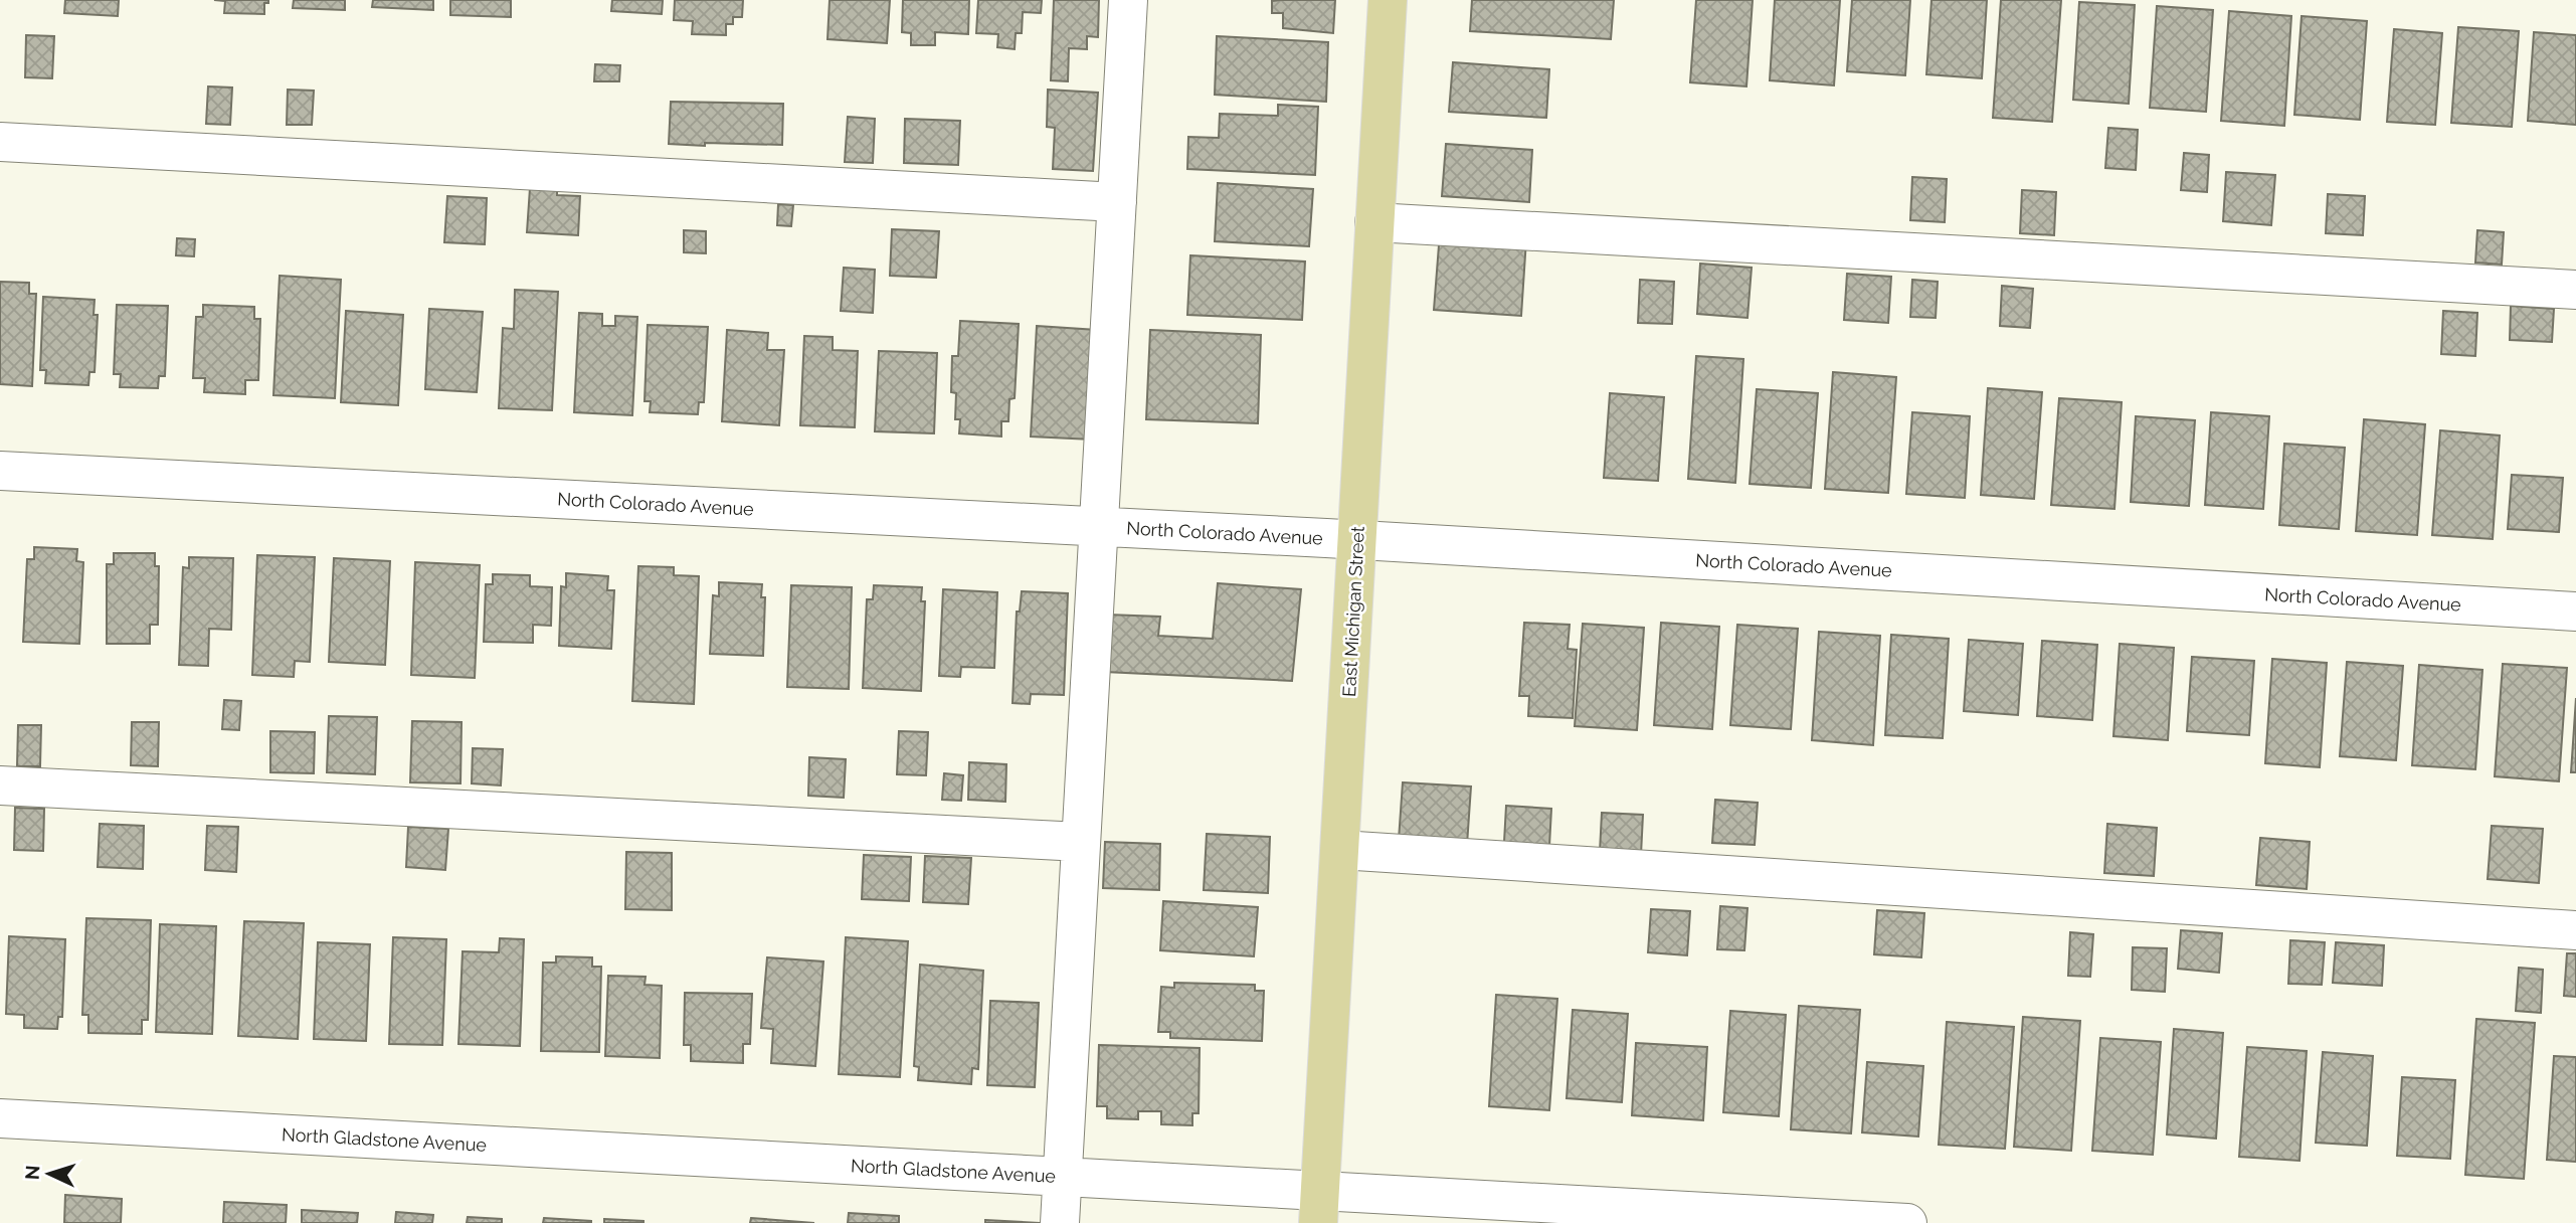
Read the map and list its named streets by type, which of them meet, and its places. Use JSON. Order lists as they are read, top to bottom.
{
  "streets": {
    "main road": ["East Michigan Street"],
    "street": ["North Colorado Avenue", "North Gladstone Avenue"]
  },
  "crossings": [
    ["North Colorado Avenue", "East Michigan Street"],
    ["East Michigan Street", "North Gladstone Avenue"]
  ],
  "north": "left"
}
